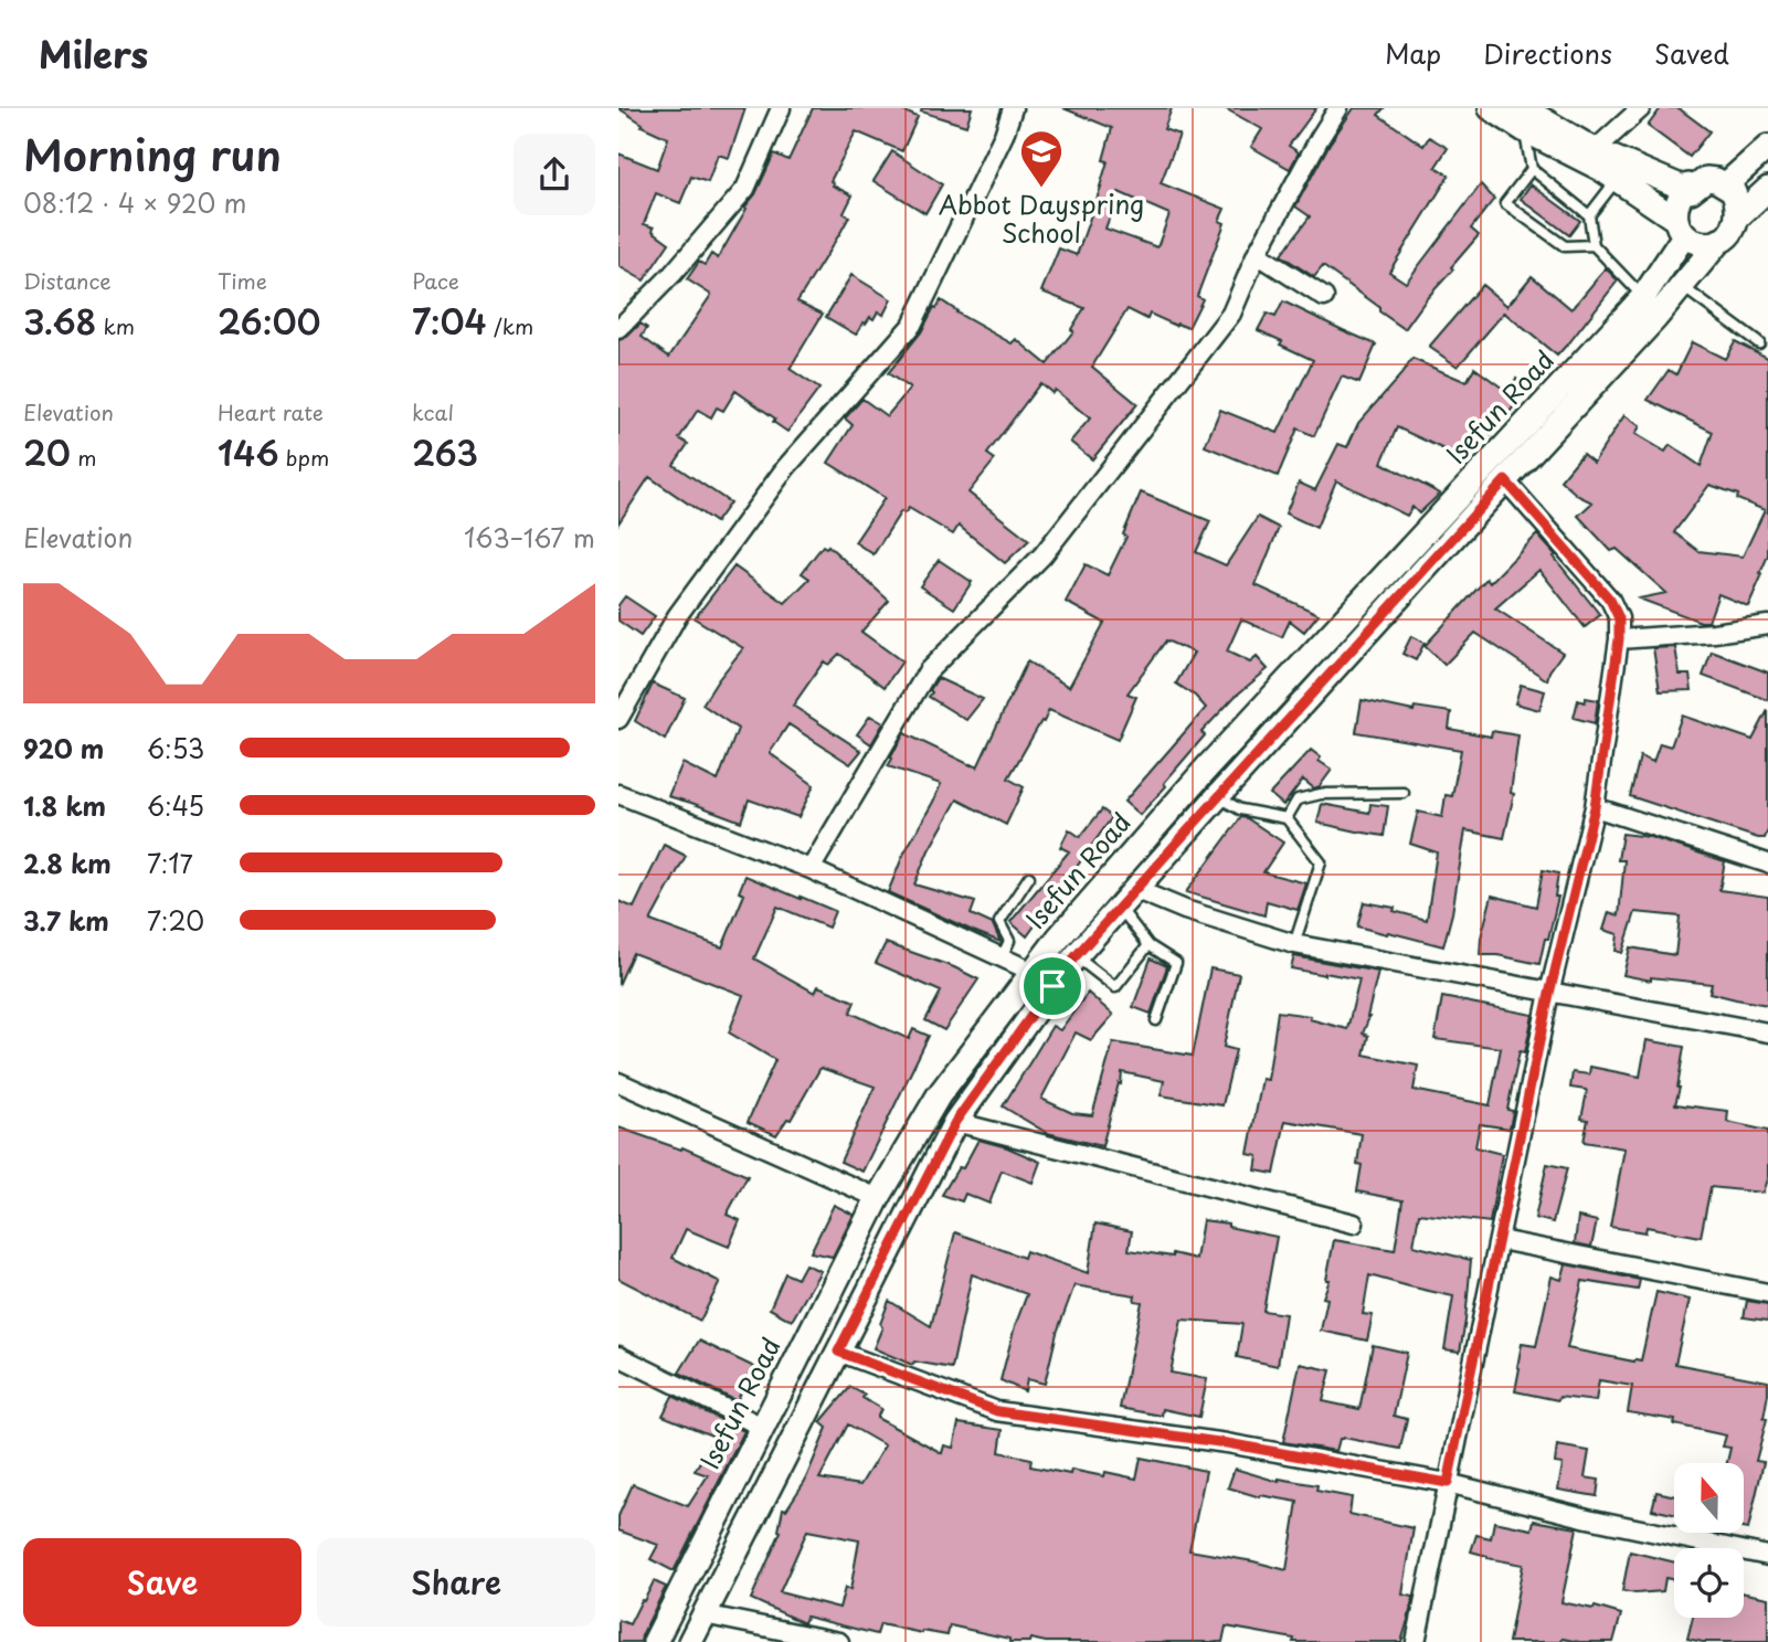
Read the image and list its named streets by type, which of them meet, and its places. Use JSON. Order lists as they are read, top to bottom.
{
  "streets": {
    "street": ["Isefun Road"]
  },
  "places": {
    "school or university": ["Abbot Dayspring School"]
  },
  "north": "top",
  "page": {
    "header": "Milers",
    "nav": ["Map", "Directions", "Saved"],
    "heading": ["Morning run", "08:12 · 4 × 920 m"],
    "stats": [
      ["Distance", "3.68 km"],
      ["Time", "26:00"],
      ["Pace", "7:04 /km"],
      ["Elevation", "20 m"],
      ["Heart rate", "146 bpm"],
      ["kcal", "263"]
    ],
    "chart": ["Elevation", "163–167 m"],
    "list": [
      {
        "name": "920 m",
        "note": "6:53"
      },
      {
        "name": "1.8 km",
        "note": "6:45"
      },
      {
        "name": "2.8 km",
        "note": "7:17"
      },
      {
        "name": "3.7 km",
        "note": "7:20"
      }
    ],
    "buttons": ["Save", "Share"]
  }
}
